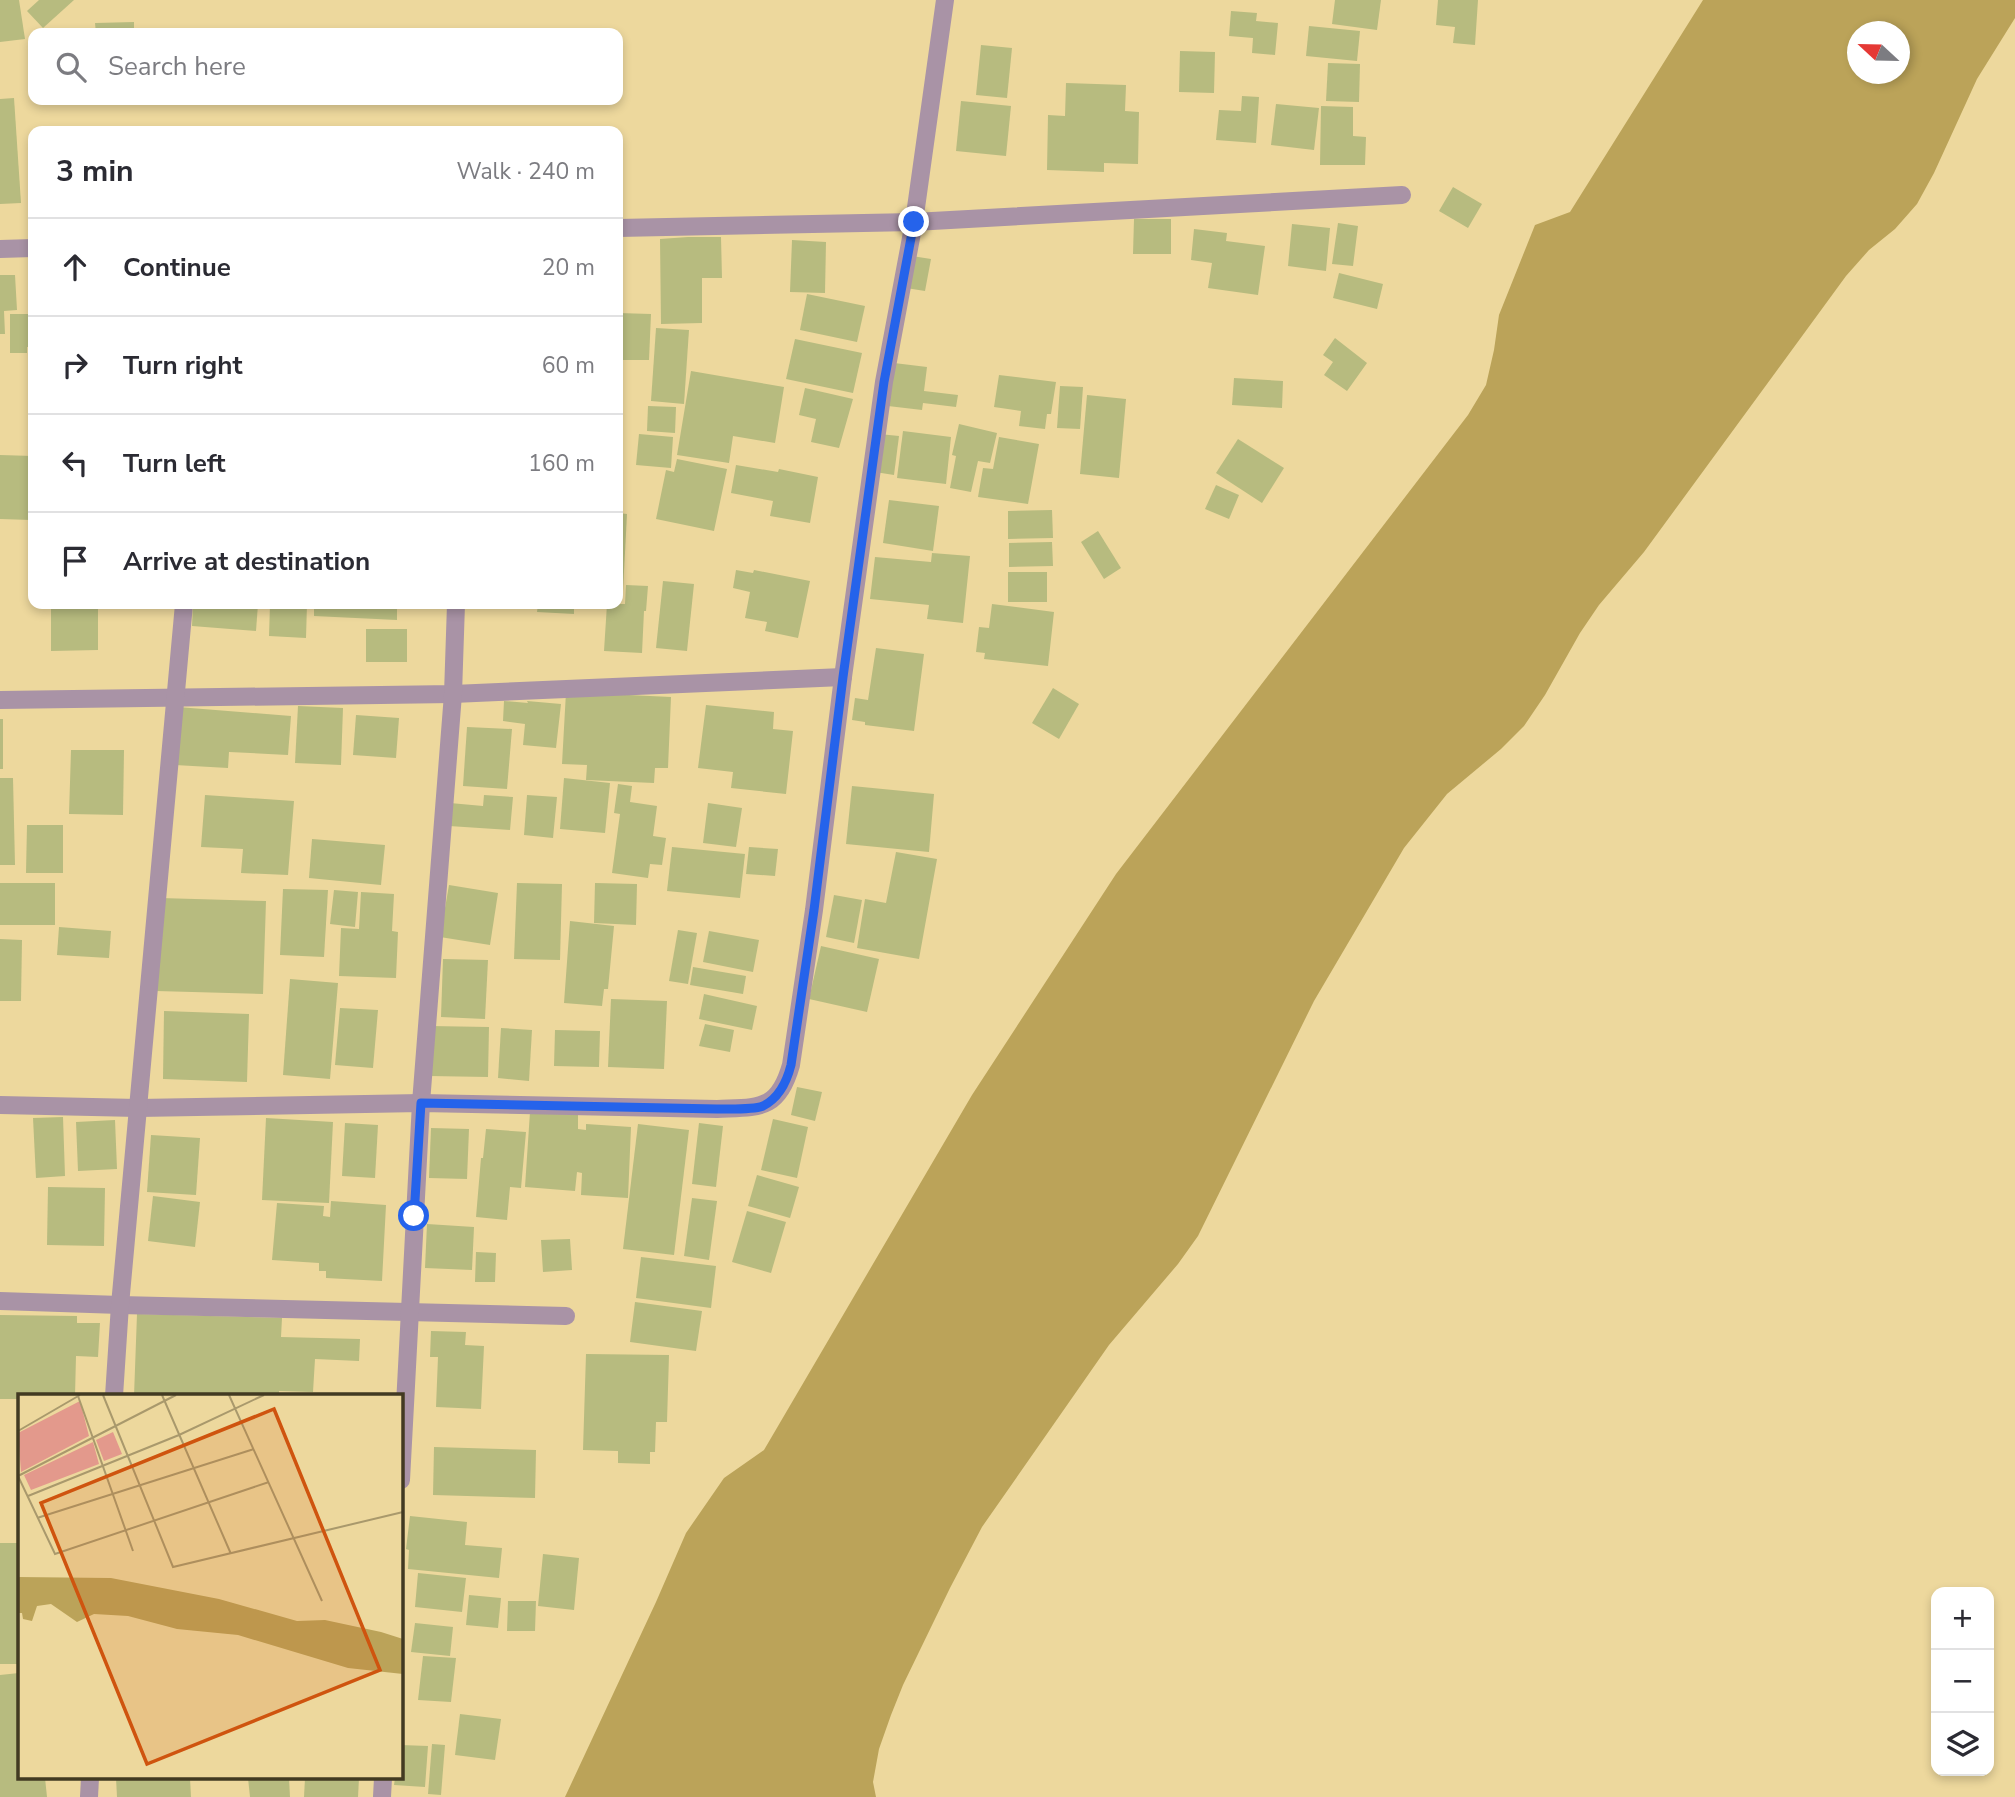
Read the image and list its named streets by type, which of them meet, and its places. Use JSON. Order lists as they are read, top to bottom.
{
  "north": "left",
  "page": {
    "search": "Search here",
    "heading": ["3 min", "Walk · 240 m"],
    "list": [
      ["Continue", "20 m"],
      ["Turn right", "60 m"],
      ["Turn left", "160 m"],
      "Arrive at destination"
    ],
    "map_buttons": ["+", "−"]
  }
}
